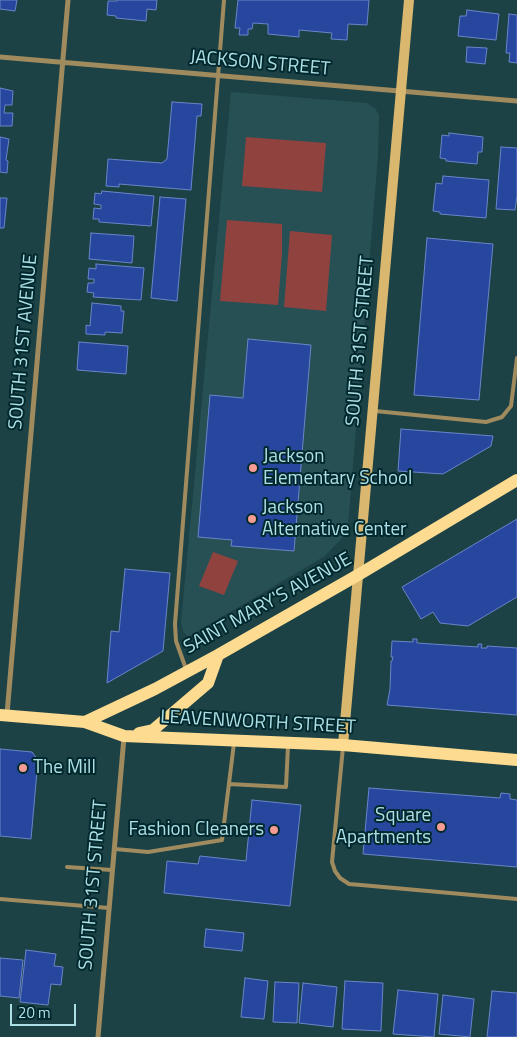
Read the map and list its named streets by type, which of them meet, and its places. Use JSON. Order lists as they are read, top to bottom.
{
  "streets": {
    "main road": ["SAINT MARY'S AVENUE", "LEAVENWORTH STREET"],
    "street": ["JACKSON STREET", "SOUTH 31ST STREET", "SOUTH 31ST AVENUE"]
  },
  "crossings": [
    ["JACKSON STREET", "SOUTH 31ST STREET"],
    ["JACKSON STREET", "SOUTH 31ST AVENUE"],
    ["SOUTH 31ST STREET", "SAINT MARY'S AVENUE"],
    ["SOUTH 31ST STREET", "LEAVENWORTH STREET"],
    ["SOUTH 31ST AVENUE", "LEAVENWORTH STREET"],
    ["SAINT MARY'S AVENUE", "LEAVENWORTH STREET"]
  ],
  "places": [
    "Jackson Elementary School",
    "Jackson Alternative Center",
    "The Mill",
    "Square Apartments",
    "Fashion Cleaners"
  ],
  "scale_bar": "20 m"
}
